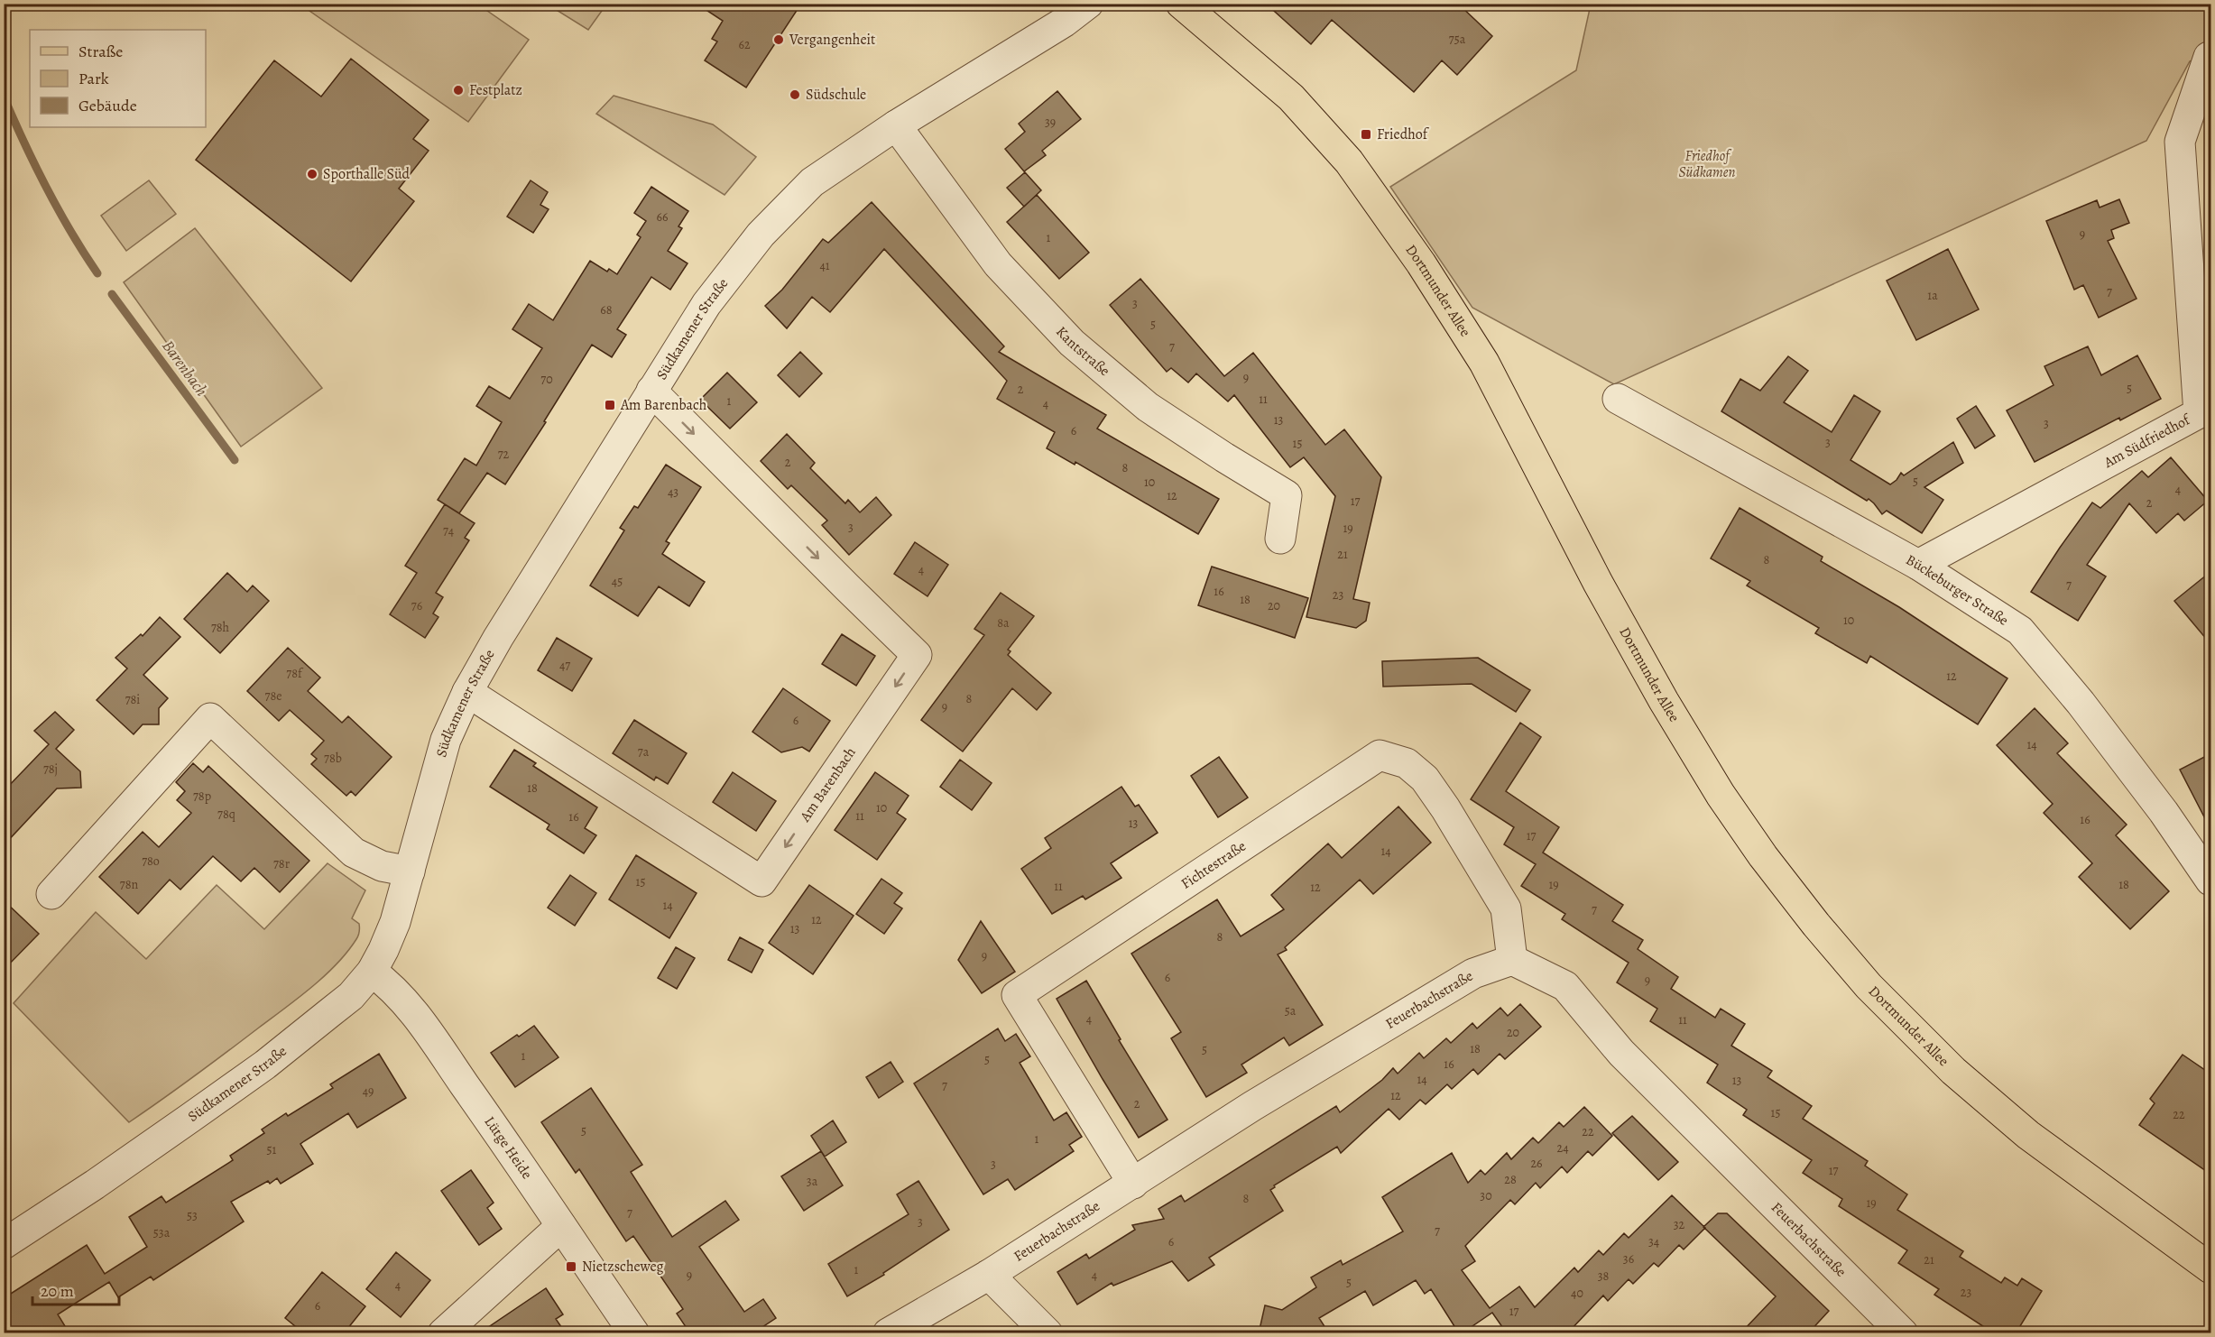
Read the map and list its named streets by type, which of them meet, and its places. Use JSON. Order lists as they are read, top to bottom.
{
  "streets": {
    "main road": ["Dortmunder Allee"],
    "street": [
      "Südkamener Straße",
      "Kantstraße",
      "Am Südfriedhof",
      "Bückeburger Straße",
      "Am Barenbach",
      "Fichtestraße",
      "Feuerbachstraße",
      "Lütge Heide"
    ]
  },
  "crossings": [
    ["Südkamener Straße", "Kantstraße"],
    ["Südkamener Straße", "Am Barenbach"],
    ["Südkamener Straße", "Lütge Heide"],
    ["Am Südfriedhof", "Bückeburger Straße"],
    ["Fichtestraße", "Feuerbachstraße"]
  ],
  "water": ["Barenbach"],
  "parks": ["Friedhof Südkamen"],
  "places": {
    "other": [
      "Vergangenheit",
      "Festplatz",
      "Südschule",
      "Sporthalle Süd"
    ],
    "transit": ["Friedhof", "Am Barenbach", "Nietzscheweg"]
  },
  "house_numbers": [
    "75a",
    "62",
    "39",
    "66",
    "9",
    "1",
    "41",
    "7",
    "1a",
    "3",
    "68",
    "5",
    "7",
    "9",
    "70",
    "5",
    "2",
    "11",
    "1",
    "4",
    "13",
    "3",
    "6",
    "3",
    "15",
    "72",
    "2",
    "8",
    "5",
    "10",
    "4",
    "43",
    "12",
    "17",
    "2",
    "3",
    "19",
    "74",
    "21",
    "8",
    "4",
    "45",
    "7",
    "16",
    "23",
    "18",
    "76",
    "20",
    "10",
    "8a",
    "78h",
    "47",
    "78f",
    "12",
    "78e",
    "8",
    "78i",
    "9",
    "6",
    "14",
    "7a",
    "78b",
    "78j",
    "18",
    "78p",
    "10",
    "78q",
    "11",
    "16",
    "16",
    "13",
    "17",
    "14",
    "78o",
    "78r",
    "15",
    "78n",
    "19",
    "18",
    "11",
    "12",
    "14",
    "7",
    "12",
    "13",
    "8",
    "9",
    "6",
    "9",
    "5a",
    "4",
    "11",
    "20",
    "18",
    "5",
    "1",
    "5",
    "16",
    "14",
    "13",
    "7",
    "49",
    "12",
    "2",
    "15",
    "22",
    "5",
    "22",
    "1",
    "24",
    "51",
    "26",
    "3",
    "17",
    "28",
    "3a",
    "30",
    "8",
    "19",
    "7",
    "53",
    "3",
    "32",
    "7",
    "53a",
    "6",
    "34",
    "36",
    "21",
    "1",
    "9",
    "4",
    "38",
    "5",
    "4",
    "23",
    "40",
    "6",
    "17"
  ],
  "legend": ["Straße", "Park", "Gebäude"],
  "scale_bar": "20 m"
}
